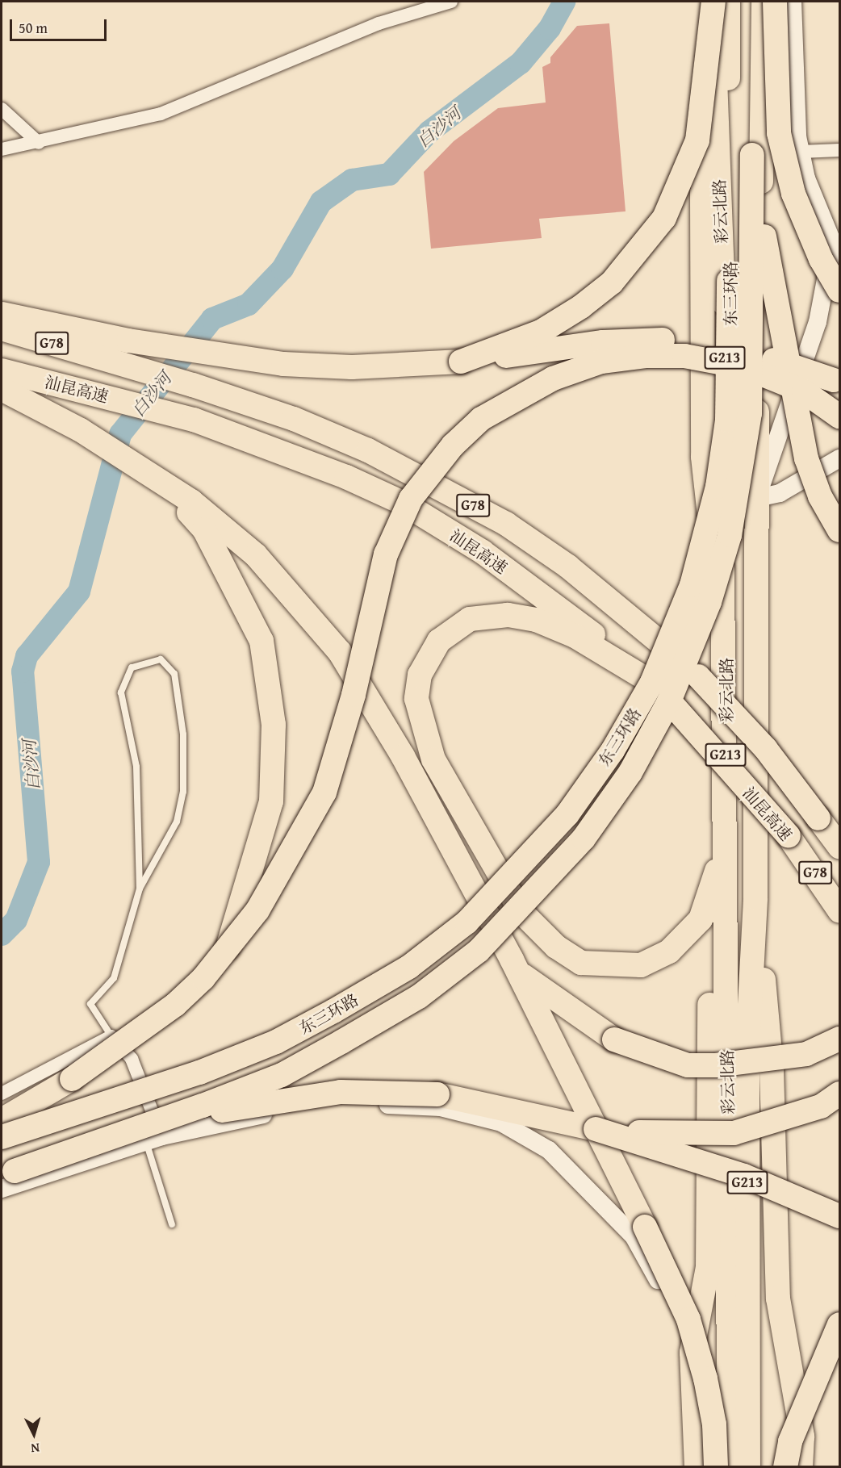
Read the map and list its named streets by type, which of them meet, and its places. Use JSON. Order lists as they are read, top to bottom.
{
  "streets": {
    "highway": [
      "彩云北路",
      "东三环路",
      "G78",
      "G213",
      "汕昆高速"
    ]
  },
  "crossings": [
    ["彩云北路", "G213"]
  ],
  "water": ["白沙河"],
  "scale_bar": "50 m",
  "north": "bottom"
}
